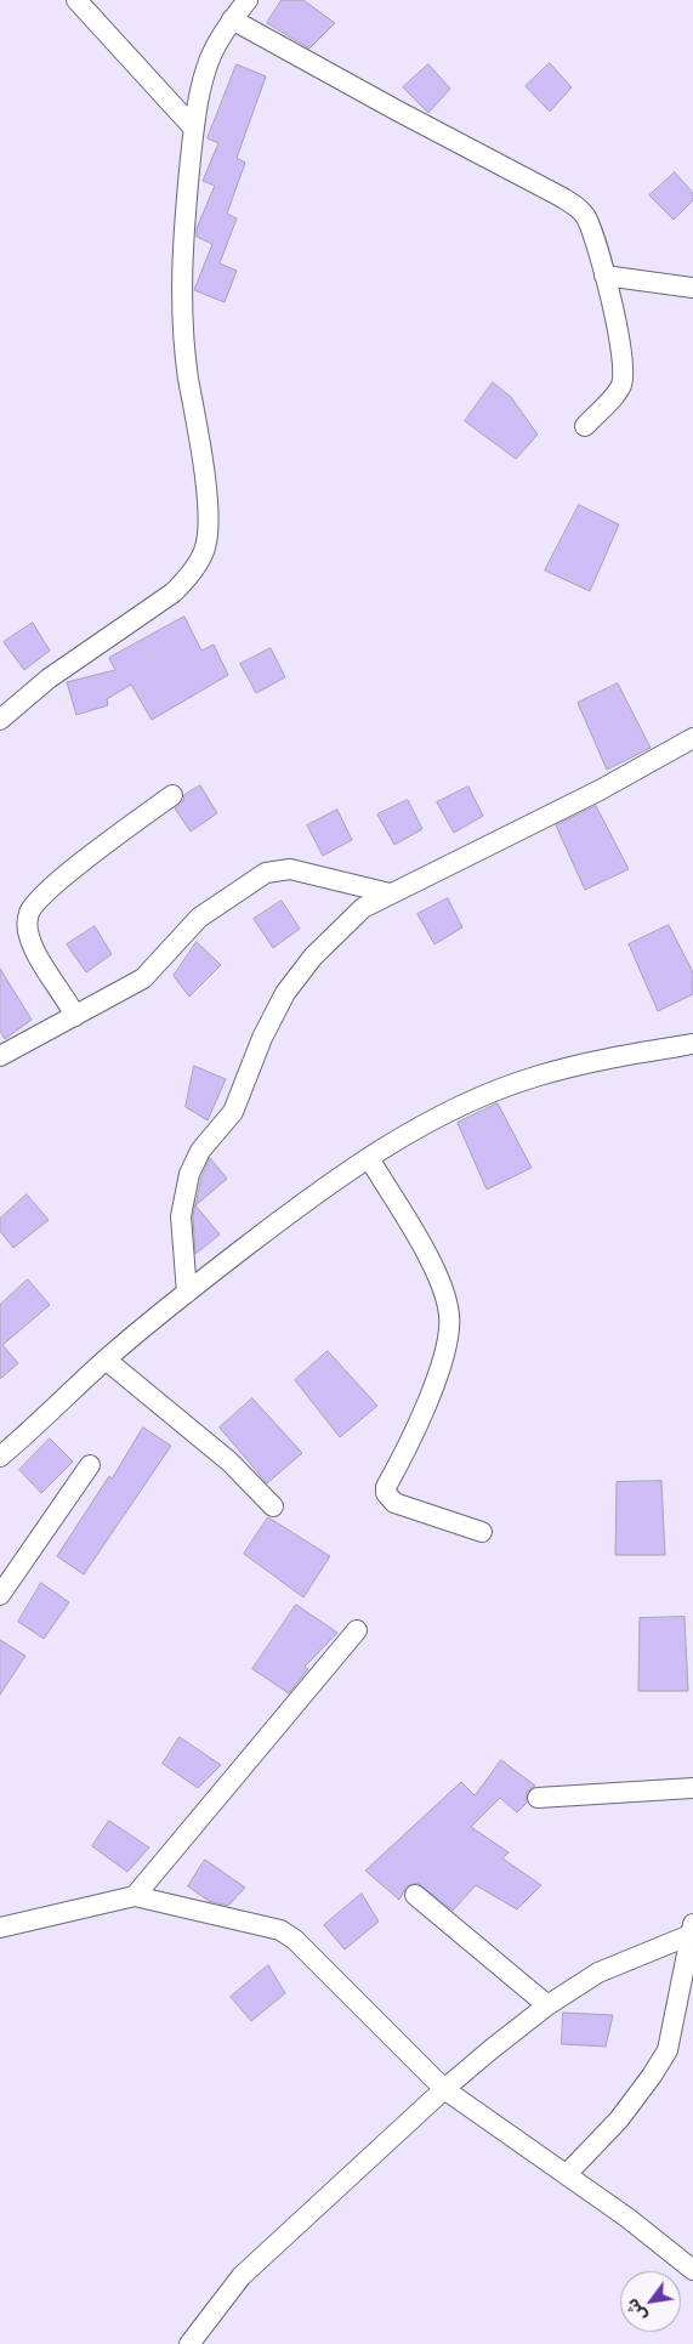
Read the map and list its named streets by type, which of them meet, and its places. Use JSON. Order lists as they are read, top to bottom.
{
  "north": "bottom left"
}
